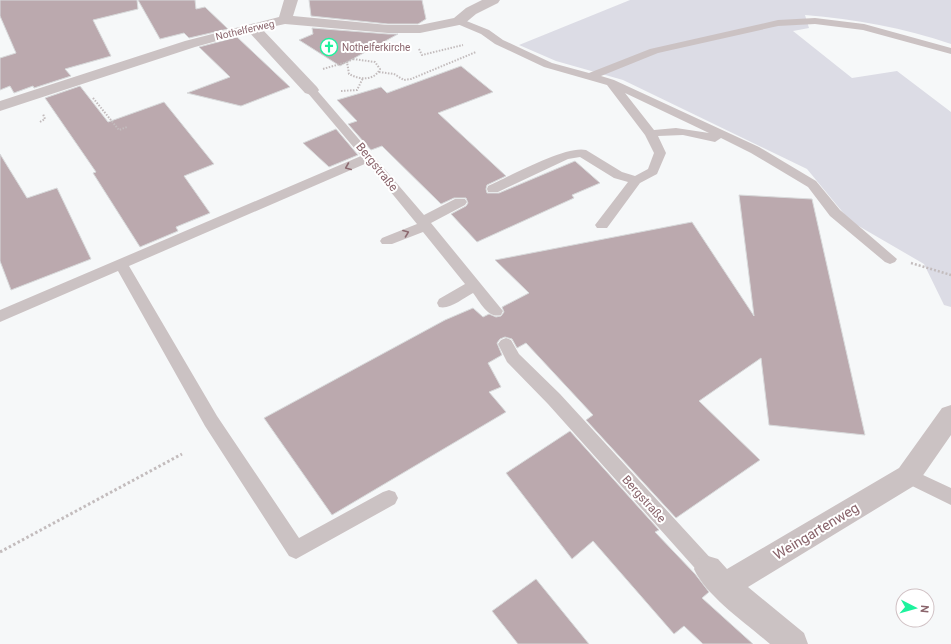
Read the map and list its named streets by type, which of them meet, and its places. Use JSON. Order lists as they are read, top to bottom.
{
  "streets": {
    "street": ["Nothelferweg", "Bergstraße", "Weingartenweg"]
  },
  "crossings": [
    ["Nothelferweg", "Bergstraße"],
    ["Bergstraße", "Weingartenweg"]
  ],
  "places": {
    "church": ["Nothelferkirche"]
  },
  "north": "right"
}
